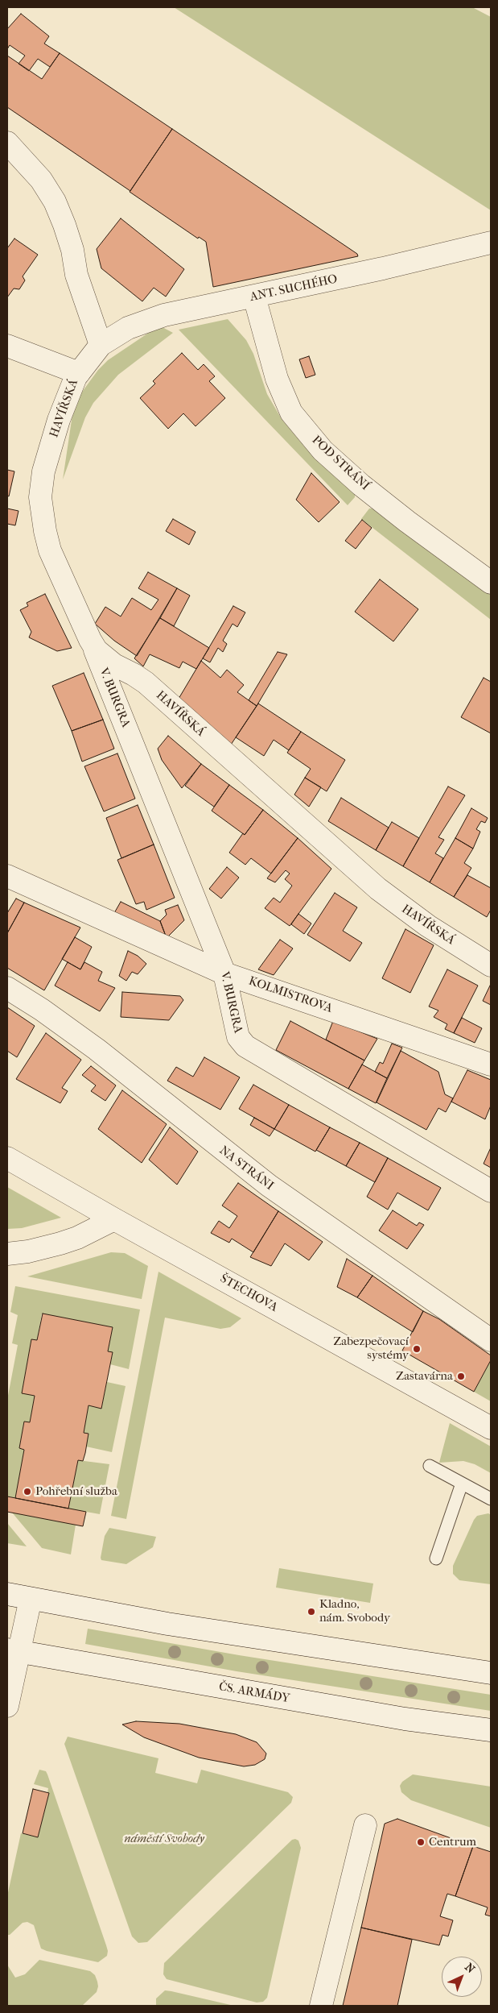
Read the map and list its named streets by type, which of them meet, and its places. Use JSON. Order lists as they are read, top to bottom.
{
  "streets": {
    "street": [
      "ANT. SUCHÉHO",
      "HAVÍŘSKÁ",
      "POD STRÁNÍ",
      "V. BURGRA",
      "KOLMISTROVA",
      "NA STRÁNI",
      "ŠTECHOVA",
      "ČS. ARMÁDY"
    ]
  },
  "crossings": [
    ["ANT. SUCHÉHO", "HAVÍŘSKÁ"],
    ["ANT. SUCHÉHO", "POD STRÁNÍ"],
    ["HAVÍŘSKÁ", "V. BURGRA"],
    ["V. BURGRA", "KOLMISTROVA"]
  ],
  "parks": ["náměstí Svobody"],
  "places": [
    "Zabezpečovací systémy",
    "Zastavárna",
    "Pohřební služba",
    "Kladno, nám. Svobody",
    "Centrum"
  ],
  "north": "top right"
}
